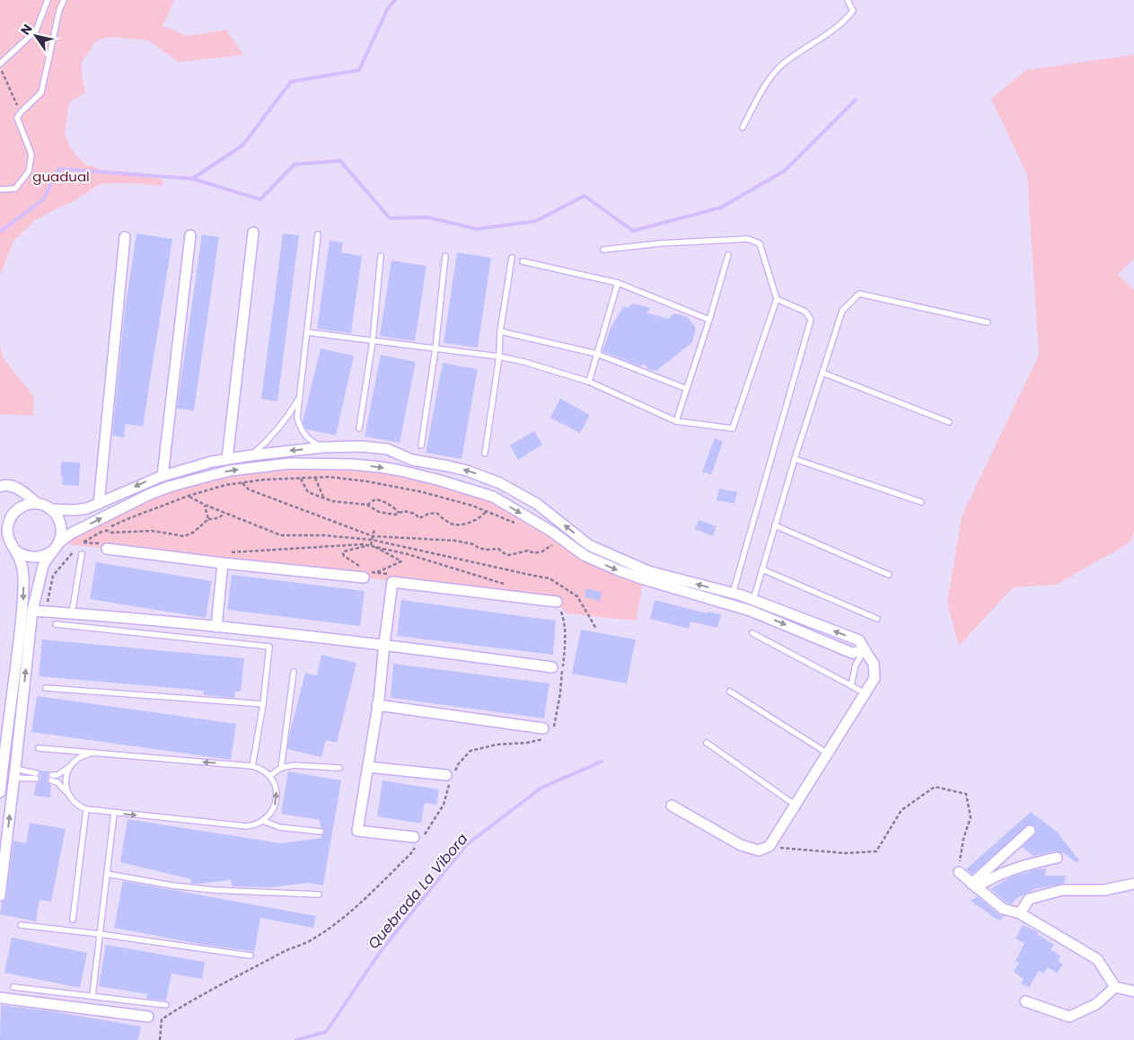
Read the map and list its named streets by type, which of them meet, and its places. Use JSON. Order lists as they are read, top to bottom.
{
  "water": ["Quebrada La Vibora"],
  "parks": ["guadual"],
  "north": "top left"
}
